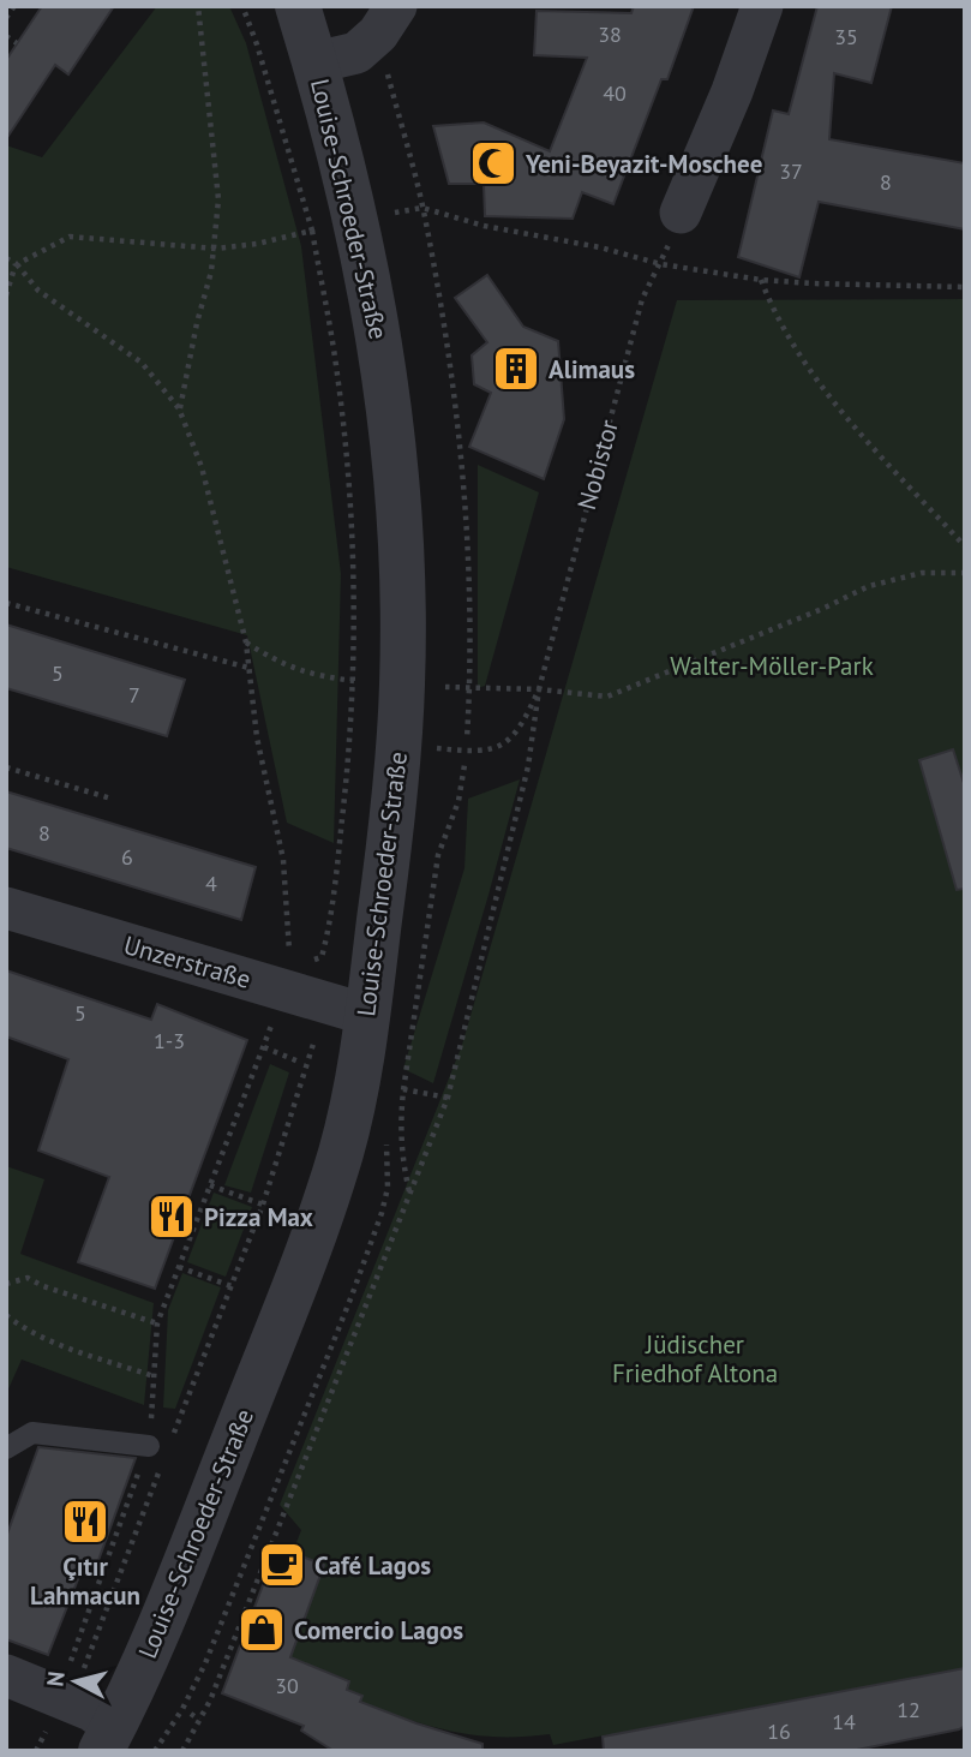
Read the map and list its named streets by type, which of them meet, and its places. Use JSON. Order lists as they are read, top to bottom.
{
  "streets": {
    "street": ["Louise-Schroeder-Straße", "Unzerstraße"],
    "path": ["Nobistor"]
  },
  "crossings": [
    ["Louise-Schroeder-Straße", "Unzerstraße"]
  ],
  "parks": ["Walter-Möller-Park", "Jüdischer Friedhof Altona"],
  "places": {
    "mosque": ["Yeni-Beyazit-Moschee"],
    "building": ["Alimaus"],
    "restaurant": ["Pizza Max", "Çıtır Lahmacun"],
    "cafe": ["Café Lagos"],
    "shop": ["Comercio Lagos"]
  },
  "house_numbers": [
    "38",
    "35",
    "40",
    "37",
    "8",
    "5",
    "7",
    "8",
    "6",
    "4",
    "5",
    "1-3",
    "30",
    "12",
    "14",
    "16"
  ],
  "north": "left"
}
